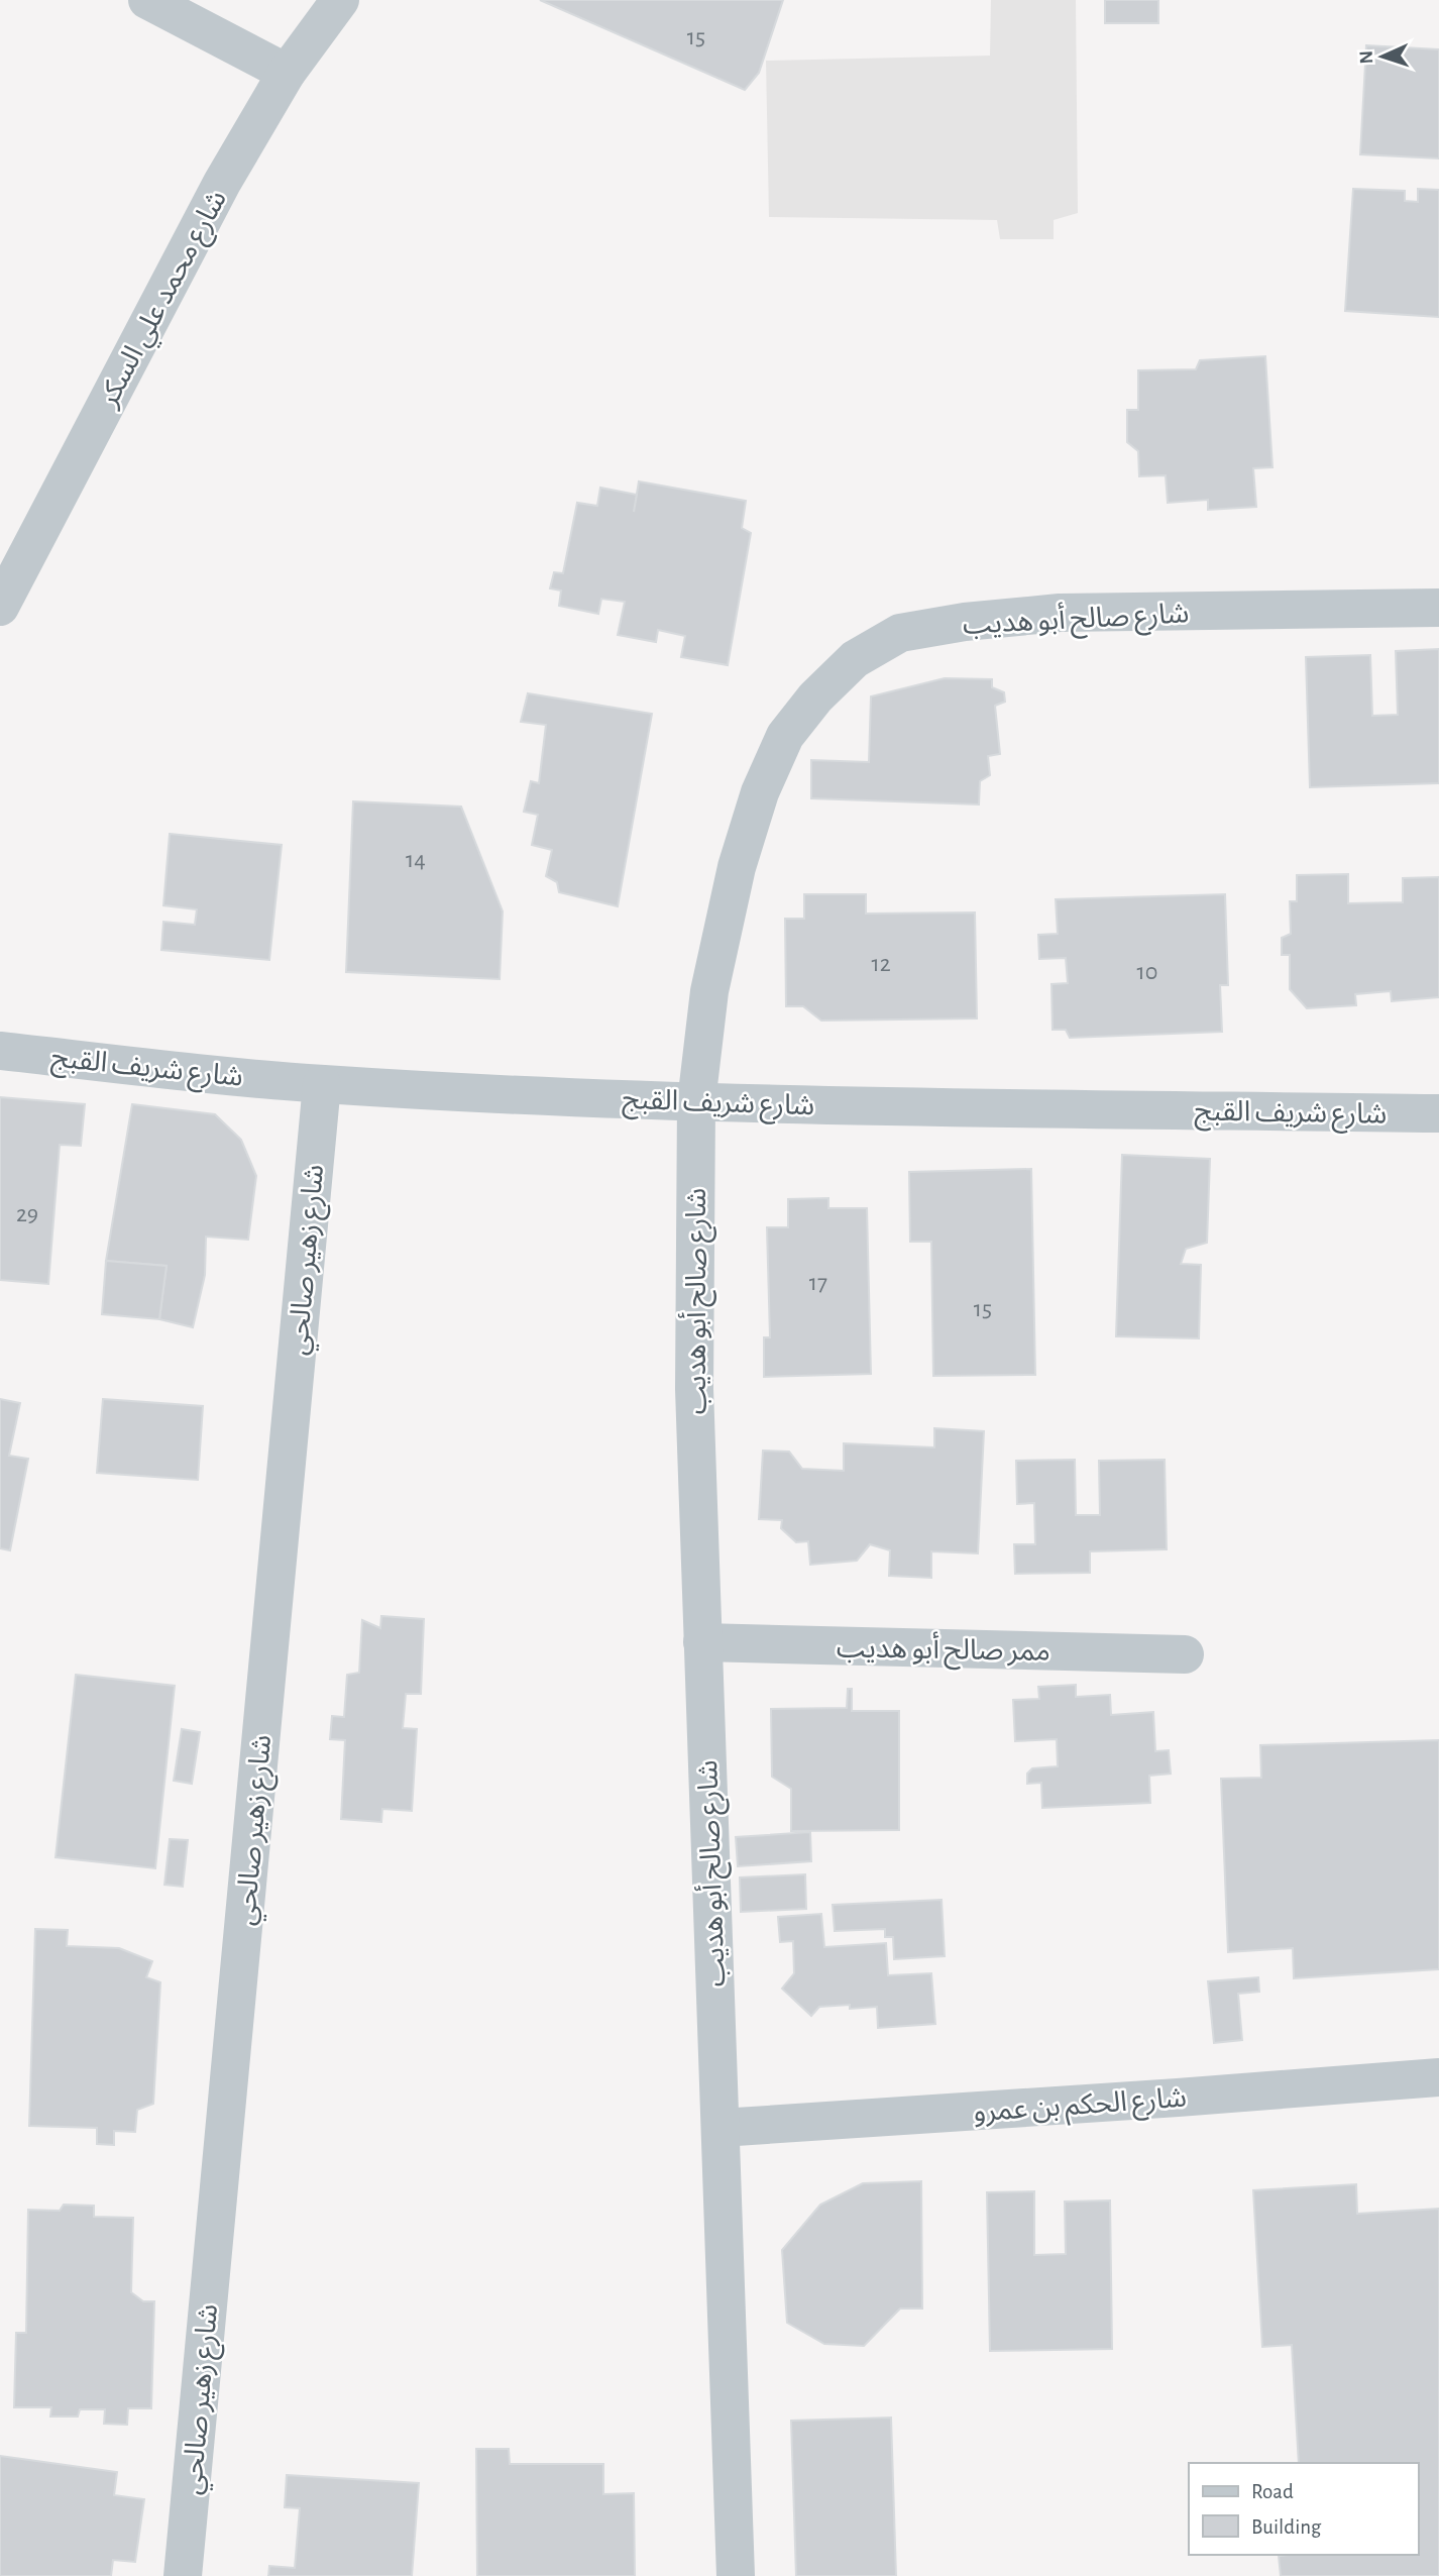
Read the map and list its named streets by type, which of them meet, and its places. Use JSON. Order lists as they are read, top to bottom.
{
  "streets": {
    "street": [
      "شارع محمد علي السكر",
      "شارع صالح أبو هديب",
      "شارع شريف القبج",
      "شارع زهير صالحي",
      "ممر صالح أبو هديب",
      "شارع الحكم بن عمرو"
    ]
  },
  "crossings": [
    ["شارع صالح أبو هديب", "شارع شريف القبج"],
    ["شارع صالح أبو هديب", "ممر صالح أبو هديب"],
    ["شارع صالح أبو هديب", "شارع الحكم بن عمرو"],
    ["شارع شريف القبج", "شارع زهير صالحي"]
  ],
  "house_numbers": [
    "15",
    "14",
    "12",
    "10",
    "29",
    "17",
    "15"
  ],
  "legend": ["Road", "Building"],
  "north": "left"
}
